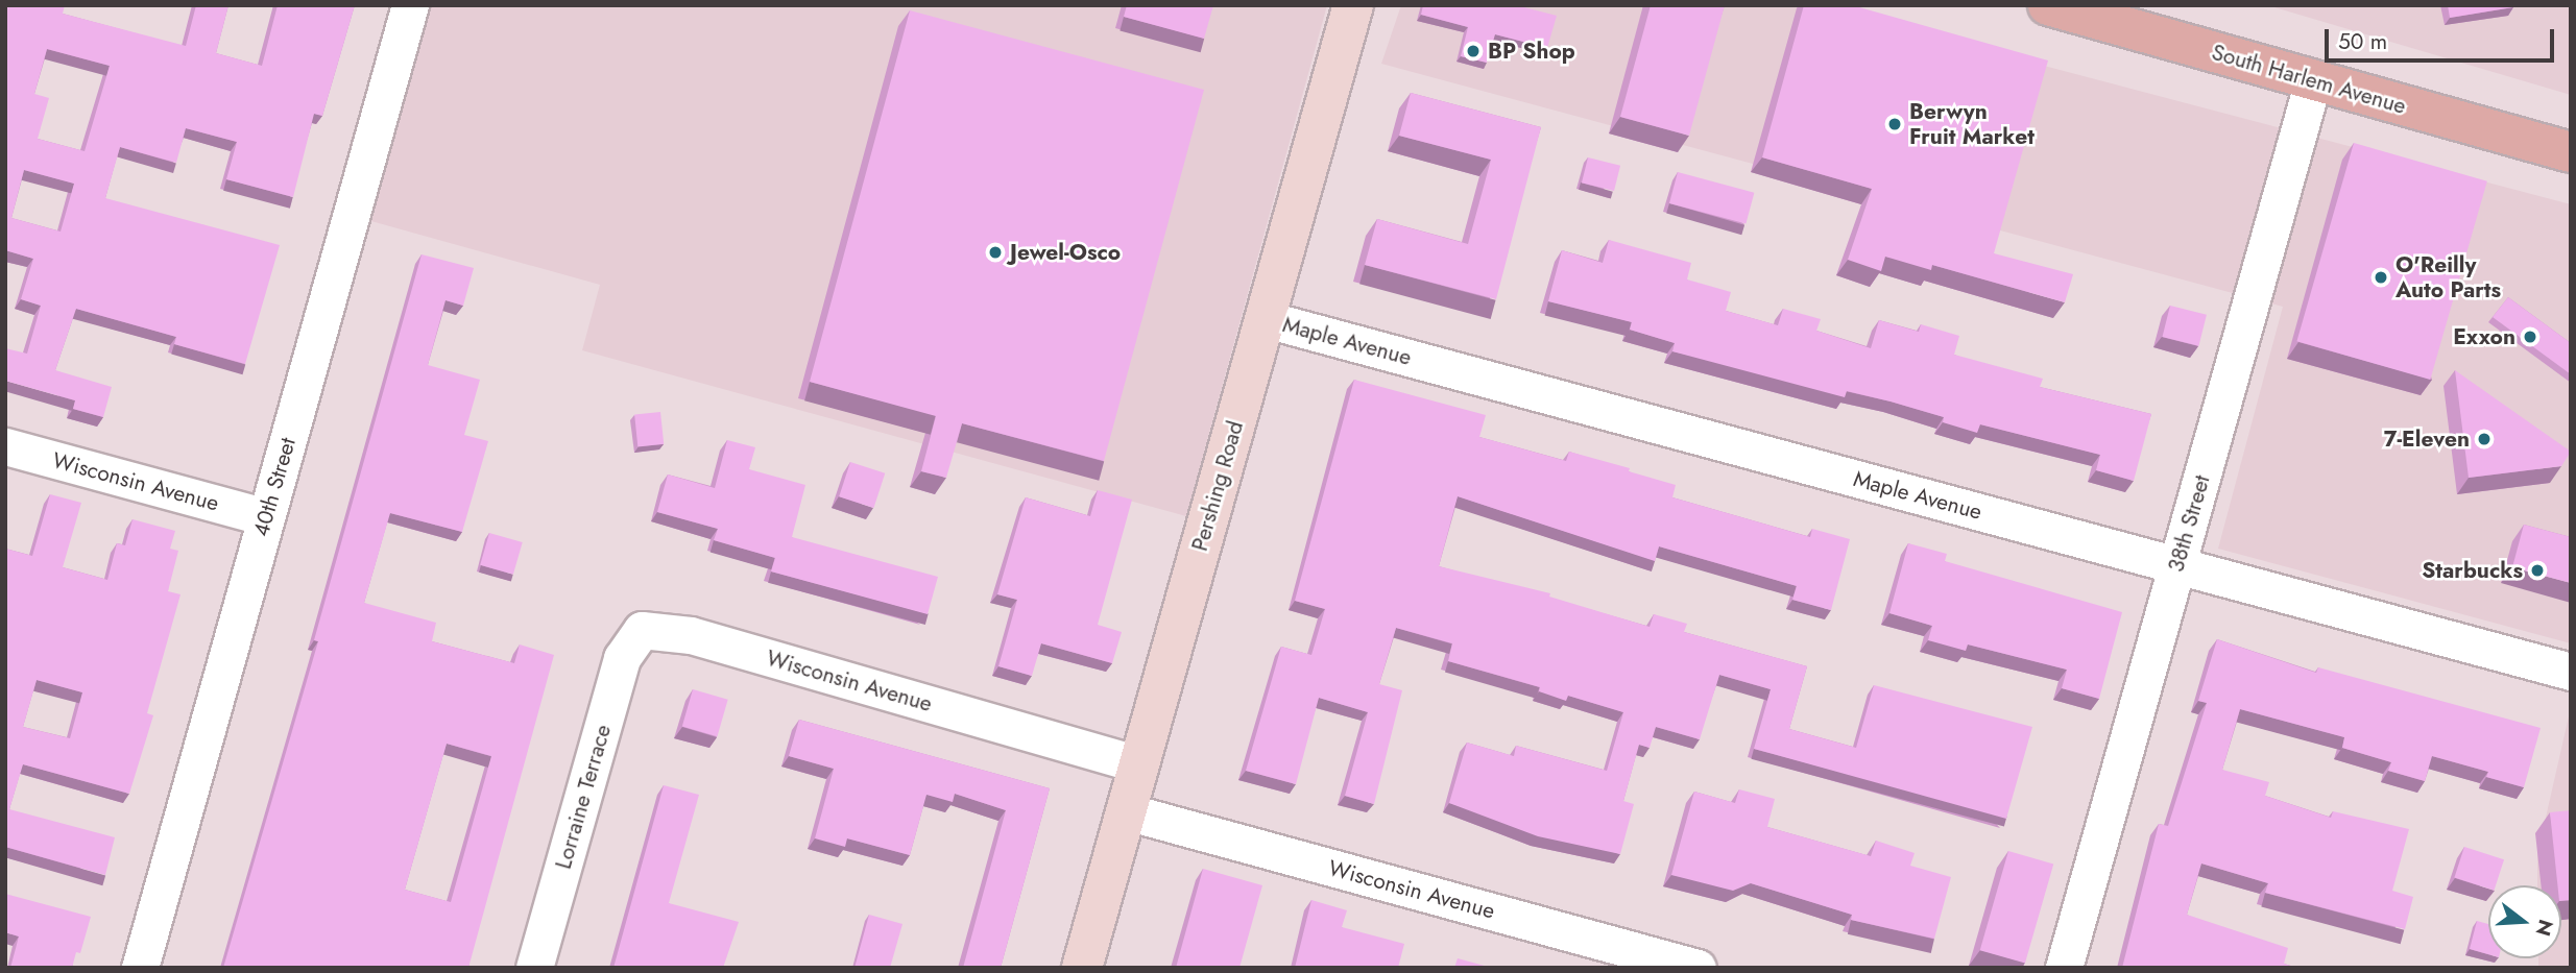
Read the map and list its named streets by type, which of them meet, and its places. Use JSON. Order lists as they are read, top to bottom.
{
  "streets": {
    "main road": ["South Harlem Avenue", "Pershing Road"],
    "street": [
      "Maple Avenue",
      "Wisconsin Avenue",
      "40th Street",
      "38th Street",
      "Lorraine Terrace"
    ]
  },
  "crossings": [
    ["South Harlem Avenue", "38th Street"],
    ["Maple Avenue", "Pershing Road"],
    ["Maple Avenue", "38th Street"],
    ["Wisconsin Avenue", "Pershing Road"],
    ["Wisconsin Avenue", "40th Street"],
    ["Wisconsin Avenue", "Lorraine Terrace"]
  ],
  "places": [
    "BP Shop",
    "Berwyn Fruit Market",
    "Jewel-Osco",
    "O'Reilly Auto Parts",
    "Exxon",
    "7-Eleven",
    "Starbucks"
  ],
  "scale_bar": "50 m",
  "north": "right"
}
